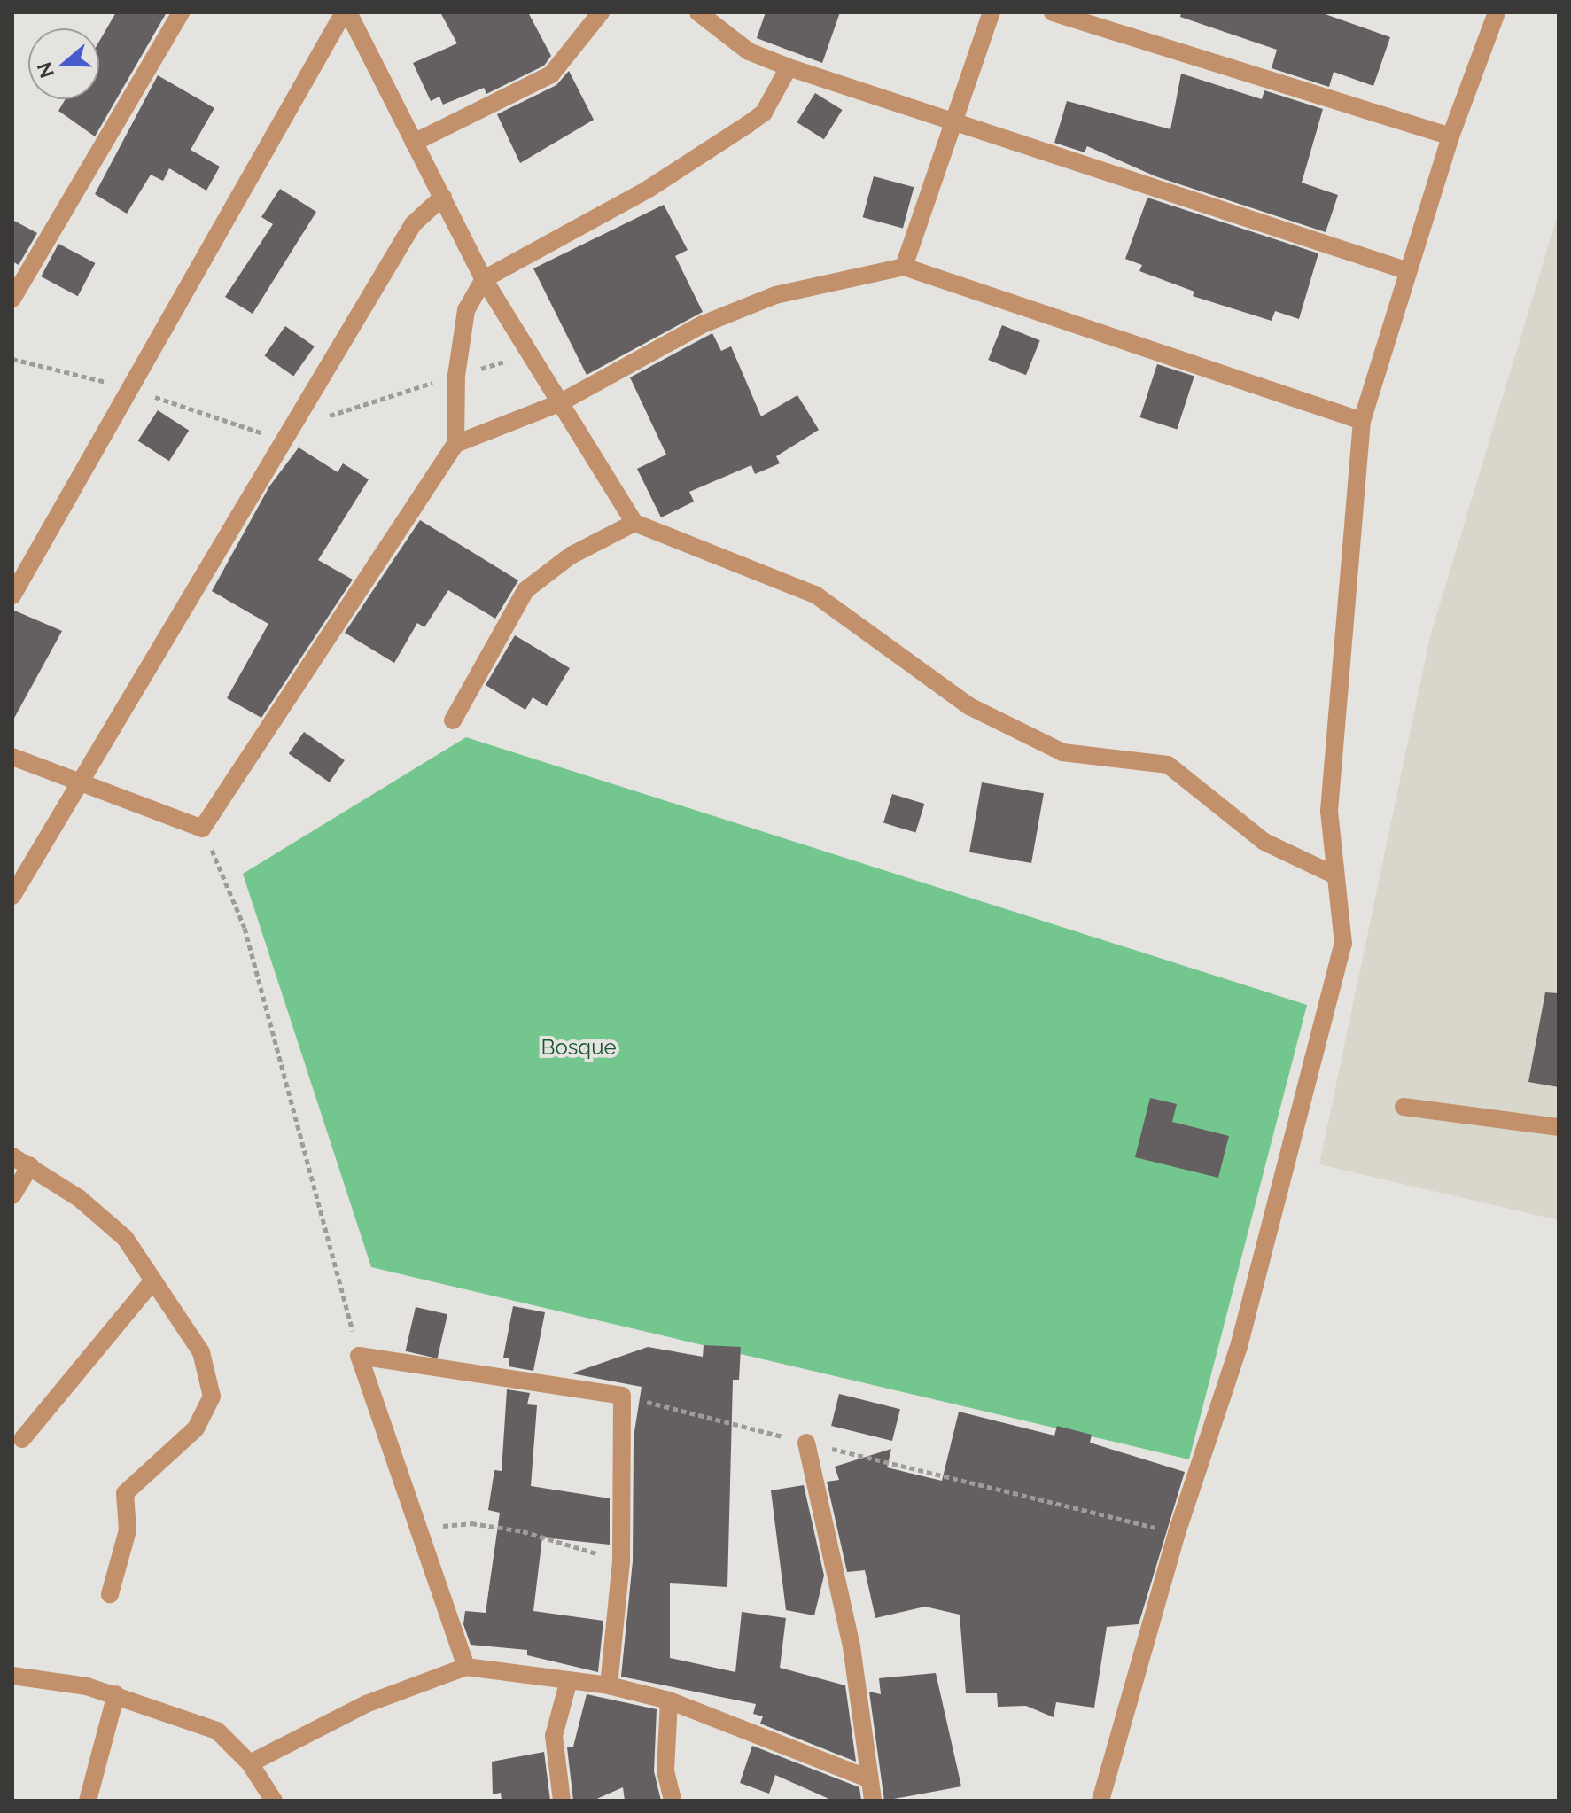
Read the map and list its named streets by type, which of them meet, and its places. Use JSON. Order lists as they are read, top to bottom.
{
  "parks": ["Bosque"],
  "north": "left"
}
